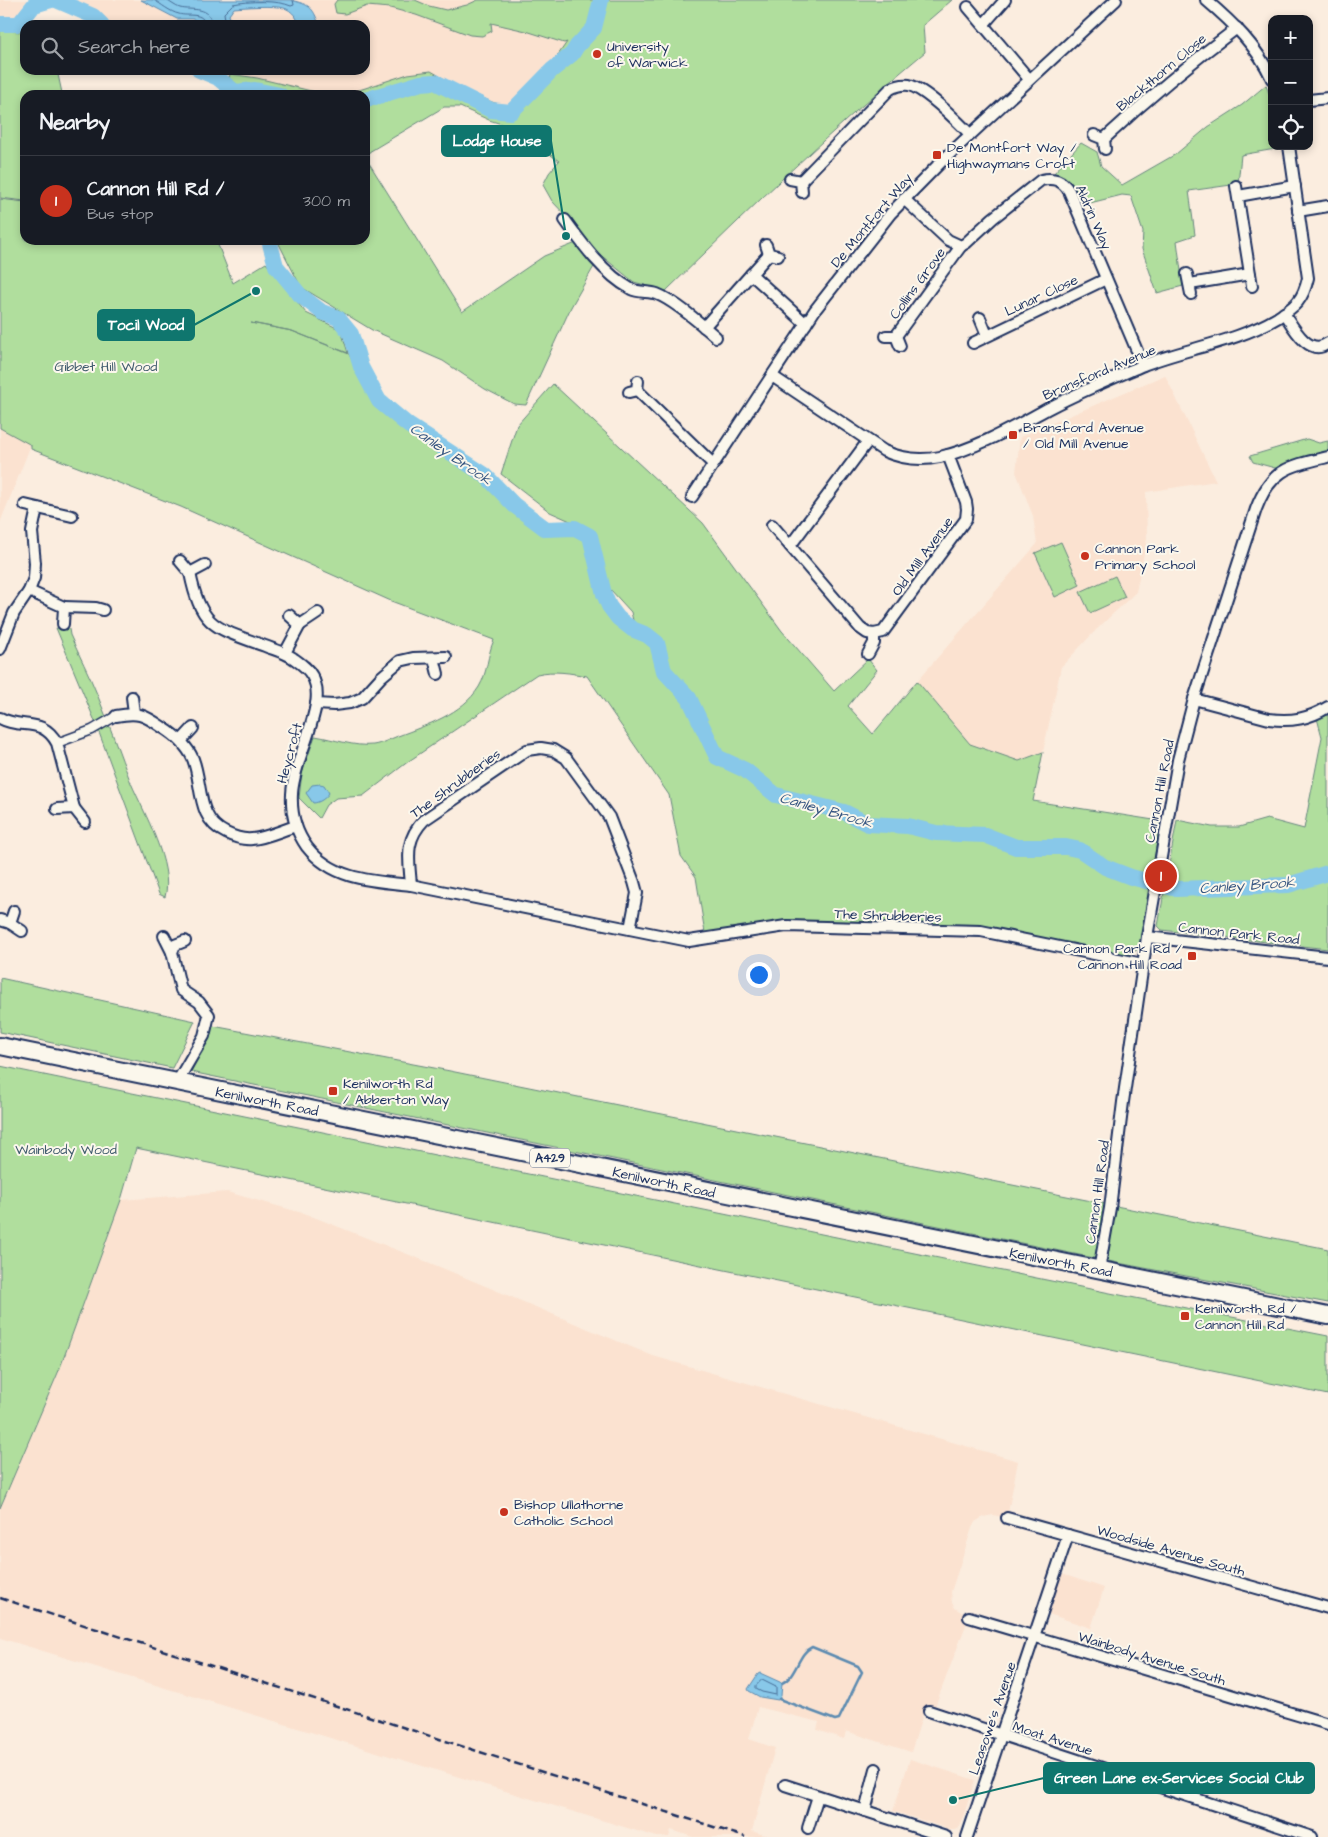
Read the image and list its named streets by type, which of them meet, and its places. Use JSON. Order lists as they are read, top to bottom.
{
  "streets": {
    "main road": ["Kenilworth Road", "A429"],
    "street": [
      "Blackthorn Close",
      "Aldrin Way",
      "De Montfort Way",
      "Collins Grove",
      "Lunar Close",
      "Bransford Avenue",
      "Old Mill Avenue",
      "Heycroft",
      "The Shrubberies",
      "Cannon Hill Road",
      "Cannon Park Road",
      "Woodside Avenue South",
      "Wainbody Avenue South",
      "Leasowe's Avenue",
      "Moat Avenue"
    ]
  },
  "crossings": [
    ["Aldrin Way", "Collins Grove"],
    ["Aldrin Way", "Lunar Close"],
    ["Aldrin Way", "Bransford Avenue"],
    ["De Montfort Way", "Bransford Avenue"],
    ["Bransford Avenue", "Old Mill Avenue"],
    ["Heycroft", "The Shrubberies"],
    ["The Shrubberies", "Cannon Hill Road"],
    ["Cannon Hill Road", "Cannon Park Road"],
    ["Cannon Hill Road", "Kenilworth Road"],
    ["Woodside Avenue South", "Leasowe's Avenue"],
    ["Wainbody Avenue South", "Leasowe's Avenue"],
    ["Leasowe's Avenue", "Moat Avenue"]
  ],
  "water": ["Canley Brook"],
  "parks": ["Gibbet Hill Wood", "Wainbody Wood"],
  "places": {
    "other": [
      "University of Warwick",
      "Lodge House",
      "Tocil Wood",
      "Cannon Park Primary School",
      "Bishop Ullathorne Catholic School",
      "Green Lane ex-Services Social Club"
    ],
    "transit": [
      "De Montfort Way / Highwaymans Croft",
      "Bransford Avenue / Old Mill Avenue",
      "Cannon Park Rd / Cannon Hill Road",
      "Kenilworth Rd / Abberton Way",
      "Kenilworth Rd / Cannon Hill Rd"
    ]
  },
  "page": {
    "map_buttons": ["+", "−"],
    "search": "Search here",
    "heading": "Nearby",
    "list": [
      {
        "mark": "1",
        "name": "Cannon Hill Rd /",
        "note": "Bus stop",
        "value": "300 m"
      }
    ],
    "pins": "1"
  }
}
